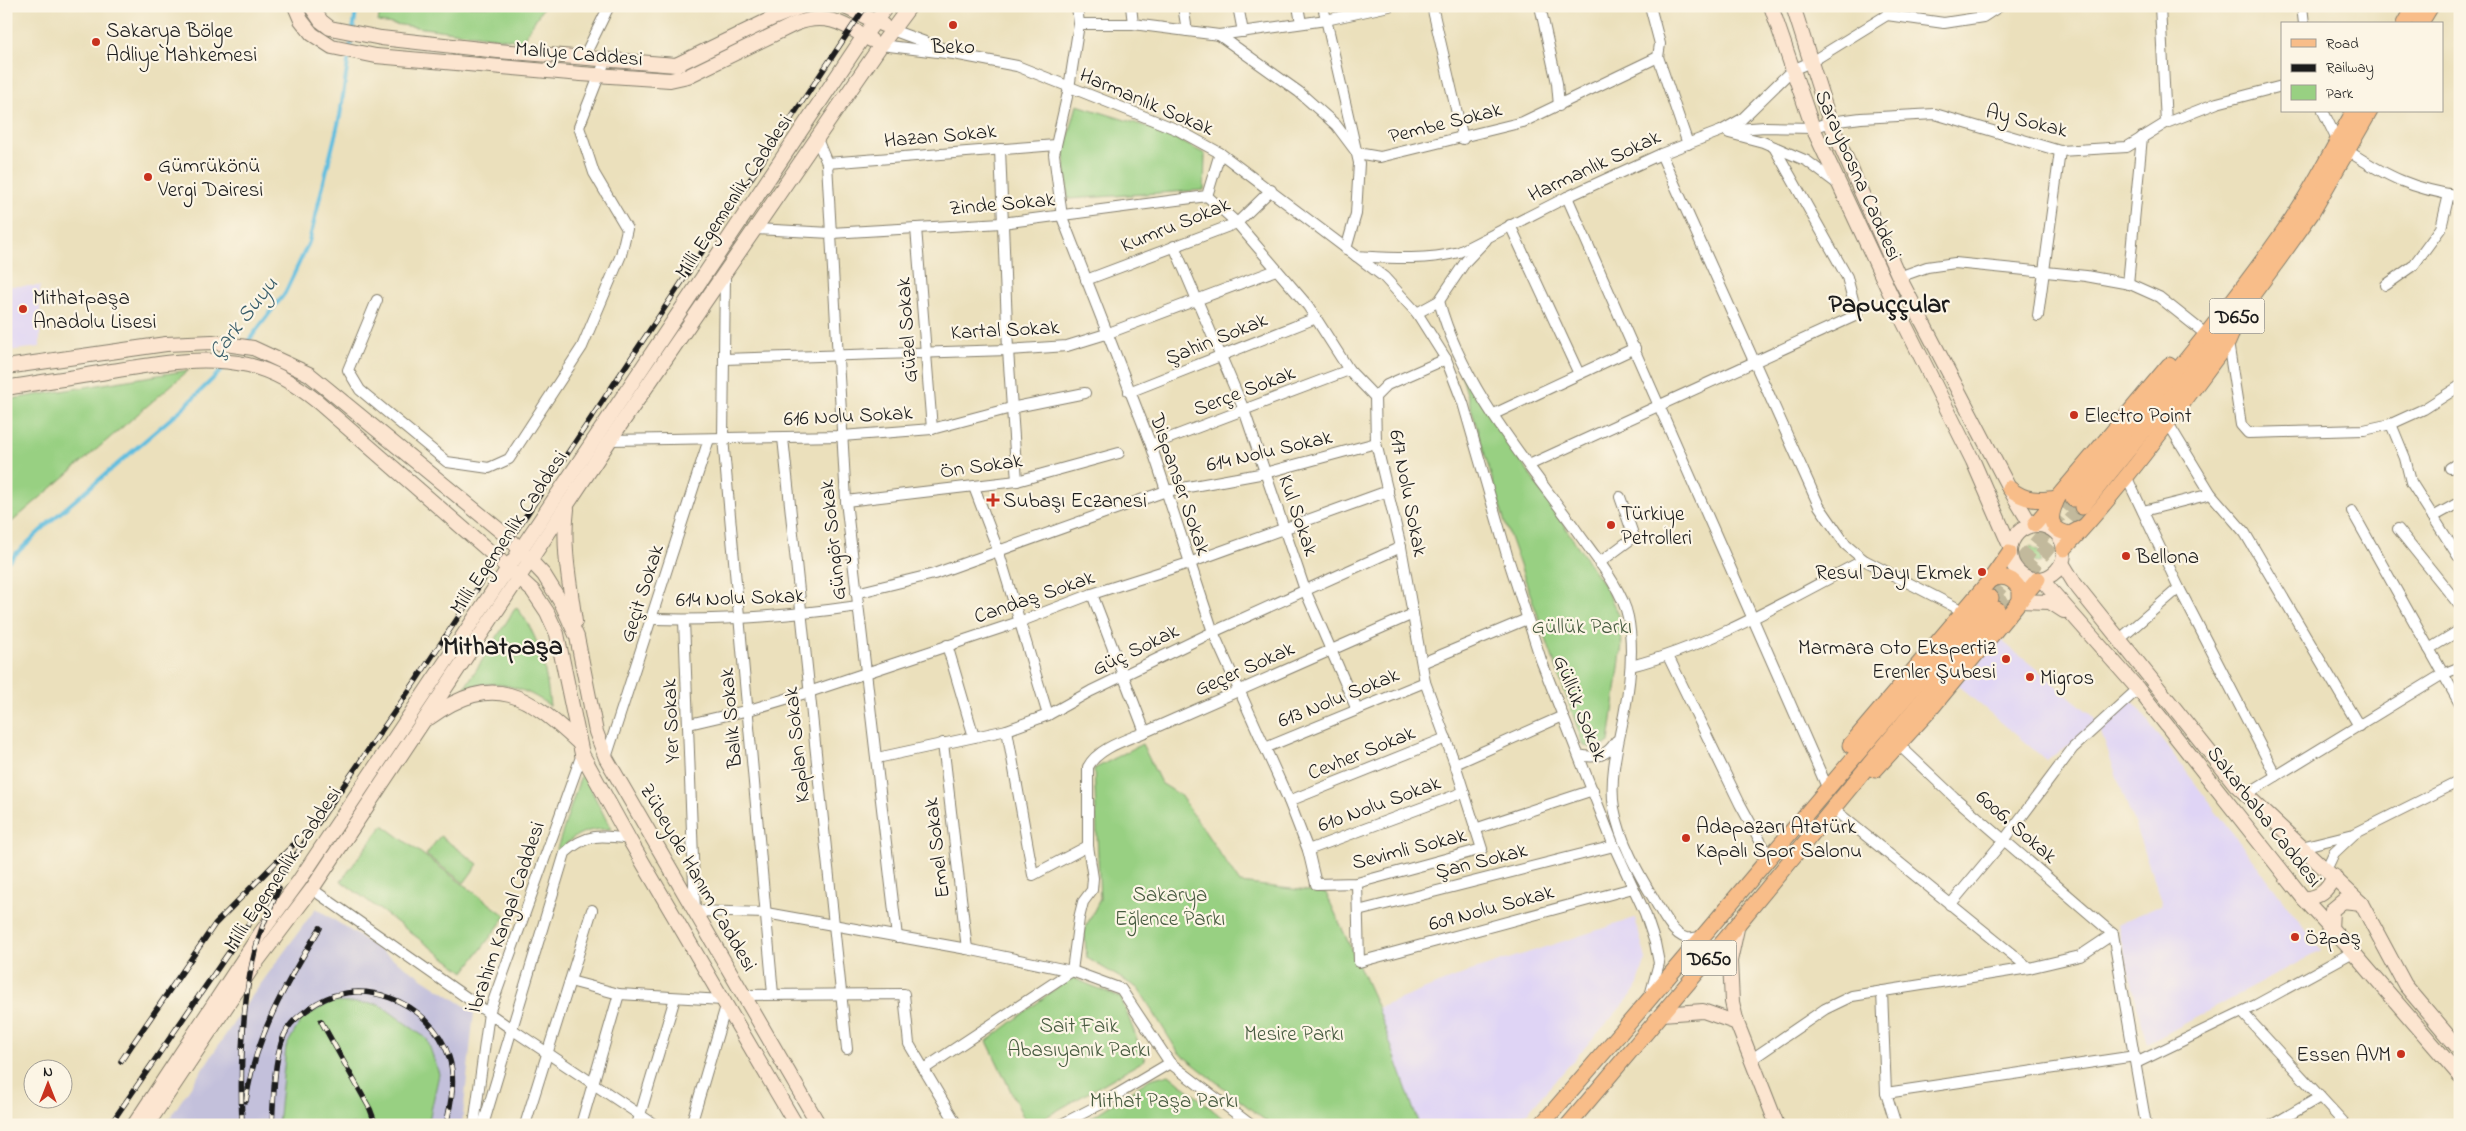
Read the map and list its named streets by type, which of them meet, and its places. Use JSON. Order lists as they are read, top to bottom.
{
  "streets": {
    "main road": [
      "Maliye Caddesi",
      "Saraybosna Caddesi",
      "Milli Egemenlik Caddesi",
      "D650",
      "Sakarbaba Caddesi",
      "Zübeyde Hanım Caddesi"
    ],
    "street": [
      "Harmanlık Sokak",
      "Ay Sokak",
      "Pembe Sokak",
      "Hazan Sokak",
      "Zinde Sokak",
      "Kumru Sokak",
      "Kartal Sokak",
      "Güzel Sokak",
      "Şahin Sokak",
      "Serçe Sokak",
      "616 Nolu Sokak",
      "614 Nolu Sokak",
      "Ön Sokak",
      "Dispanser Sokak",
      "617 Nolu Sokak",
      "Kul Sokak",
      "Güngör Sokak",
      "Geçit Sokak",
      "Candaş Sokak",
      "Güç Sokak",
      "Geçer Sokak",
      "613 Nolu Sokak",
      "Güllük Sokak",
      "Balık Sokak",
      "Yer Sokak",
      "Kaplan Sokak",
      "Cevher Sokak",
      "610 Nolu Sokak",
      "6006. Sokak",
      "Emel Sokak",
      "Sevimli Sokak",
      "Şan Sokak",
      "609 Nolu Sokak",
      "İbrahim Kangal Caddesi"
    ]
  },
  "crossings": [
    ["Maliye Caddesi", "Harmanlık Sokak"],
    ["Maliye Caddesi", "Milli Egemenlik Caddesi"],
    ["Harmanlık Sokak", "Ay Sokak"],
    ["Harmanlık Sokak", "Saraybosna Caddesi"],
    ["Harmanlık Sokak", "Milli Egemenlik Caddesi"],
    ["Harmanlık Sokak", "Kumru Sokak"],
    ["Harmanlık Sokak", "Dispanser Sokak"],
    ["Harmanlık Sokak", "Güllük Sokak"],
    ["Ay Sokak", "Saraybosna Caddesi"],
    ["Hazan Sokak", "Dispanser Sokak"],
    ["Hazan Sokak", "Güngör Sokak"],
    ["Saraybosna Caddesi", "Sakarbaba Caddesi"],
    ["Milli Egemenlik Caddesi", "Zinde Sokak"],
    ["Milli Egemenlik Caddesi", "616 Nolu Sokak"],
    ["Milli Egemenlik Caddesi", "Güngör Sokak"],
    ["Milli Egemenlik Caddesi", "Zübeyde Hanım Caddesi"],
    ["Zinde Sokak", "Güzel Sokak"],
    ["Zinde Sokak", "Dispanser Sokak"],
    ["Zinde Sokak", "Güngör Sokak"],
    ["Kumru Sokak", "Dispanser Sokak"],
    ["Kumru Sokak", "Kul Sokak"],
    ["Kartal Sokak", "Güzel Sokak"],
    ["Kartal Sokak", "Dispanser Sokak"],
    ["Kartal Sokak", "Kul Sokak"],
    ["Kartal Sokak", "Güngör Sokak"],
    ["Güzel Sokak", "616 Nolu Sokak"],
    ["Şahin Sokak", "Dispanser Sokak"],
    ["Şahin Sokak", "Kul Sokak"],
    ["Serçe Sokak", "Dispanser Sokak"],
    ["Serçe Sokak", "Kul Sokak"],
    ["616 Nolu Sokak", "Güngör Sokak"],
    ["616 Nolu Sokak", "Geçit Sokak"],
    ["616 Nolu Sokak", "Balık Sokak"],
    ["616 Nolu Sokak", "Kaplan Sokak"],
    ["614 Nolu Sokak", "Dispanser Sokak"],
    ["614 Nolu Sokak", "617 Nolu Sokak"],
    ["614 Nolu Sokak", "Kul Sokak"],
    ["614 Nolu Sokak", "Güngör Sokak"],
    ["614 Nolu Sokak", "Geçit Sokak"],
    ["614 Nolu Sokak", "Balık Sokak"],
    ["614 Nolu Sokak", "Yer Sokak"],
    ["614 Nolu Sokak", "Kaplan Sokak"],
    ["Ön Sokak", "Güngör Sokak"],
    ["Dispanser Sokak", "Candaş Sokak"],
    ["Dispanser Sokak", "Güç Sokak"],
    ["Dispanser Sokak", "Geçer Sokak"],
    ["Dispanser Sokak", "613 Nolu Sokak"],
    ["Dispanser Sokak", "Cevher Sokak"],
    ["Dispanser Sokak", "610 Nolu Sokak"],
    ["Dispanser Sokak", "Sevimli Sokak"],
    ["617 Nolu Sokak", "Candaş Sokak"],
    ["617 Nolu Sokak", "Güç Sokak"],
    ["617 Nolu Sokak", "Geçer Sokak"],
    ["617 Nolu Sokak", "613 Nolu Sokak"],
    ["617 Nolu Sokak", "Cevher Sokak"],
    ["617 Nolu Sokak", "610 Nolu Sokak"],
    ["617 Nolu Sokak", "Sevimli Sokak"],
    ["Kul Sokak", "Candaş Sokak"],
    ["Kul Sokak", "Güç Sokak"],
    ["Kul Sokak", "Geçer Sokak"],
    ["Kul Sokak", "613 Nolu Sokak"],
    ["Güngör Sokak", "Candaş Sokak"],
    ["Güngör Sokak", "Güç Sokak"],
    ["Geçit Sokak", "Zübeyde Hanım Caddesi"],
    ["Candaş Sokak", "Balık Sokak"],
    ["Candaş Sokak", "Yer Sokak"],
    ["Candaş Sokak", "Kaplan Sokak"],
    ["Güç Sokak", "Emel Sokak"],
    ["613 Nolu Sokak", "Güllük Sokak"],
    ["Güllük Sokak", "Şan Sokak"],
    ["Güllük Sokak", "609 Nolu Sokak"],
    ["Yer Sokak", "Zübeyde Hanım Caddesi"],
    ["Şan Sokak", "609 Nolu Sokak"],
    ["Zübeyde Hanım Caddesi", "İbrahim Kangal Caddesi"]
  ],
  "districts": ["Papuççular", "Mithatpaşa"],
  "water": ["Çark Suyu"],
  "parks": [
    "Güllük Parkı",
    "Sakarya Eğlence Parkı",
    "Sait Faik Abasıyanık Parkı",
    "Mesire Parkı",
    "Mithat Paşa Parkı"
  ],
  "places": {
    "other": [
      "Beko",
      "Sakarya Bölge Adliye Mahkemesi",
      "Gümrükönü Vergi Dairesi",
      "Mithatpaşa Anadolu Lisesi",
      "Electro Point",
      "Türkiye Petrolleri",
      "Bellona",
      "Resul Dayı Ekmek",
      "Marmara Oto Ekspertiz Erenler Şubesi",
      "Migros",
      "Adapazarı Atatürk Kapalı Spor Salonu",
      "Özpaş",
      "Essen AVM"
    ],
    "health": ["Subaşı Eczanesi"]
  },
  "legend": ["Road", "Railway", "Park"],
  "north": "top"
}
